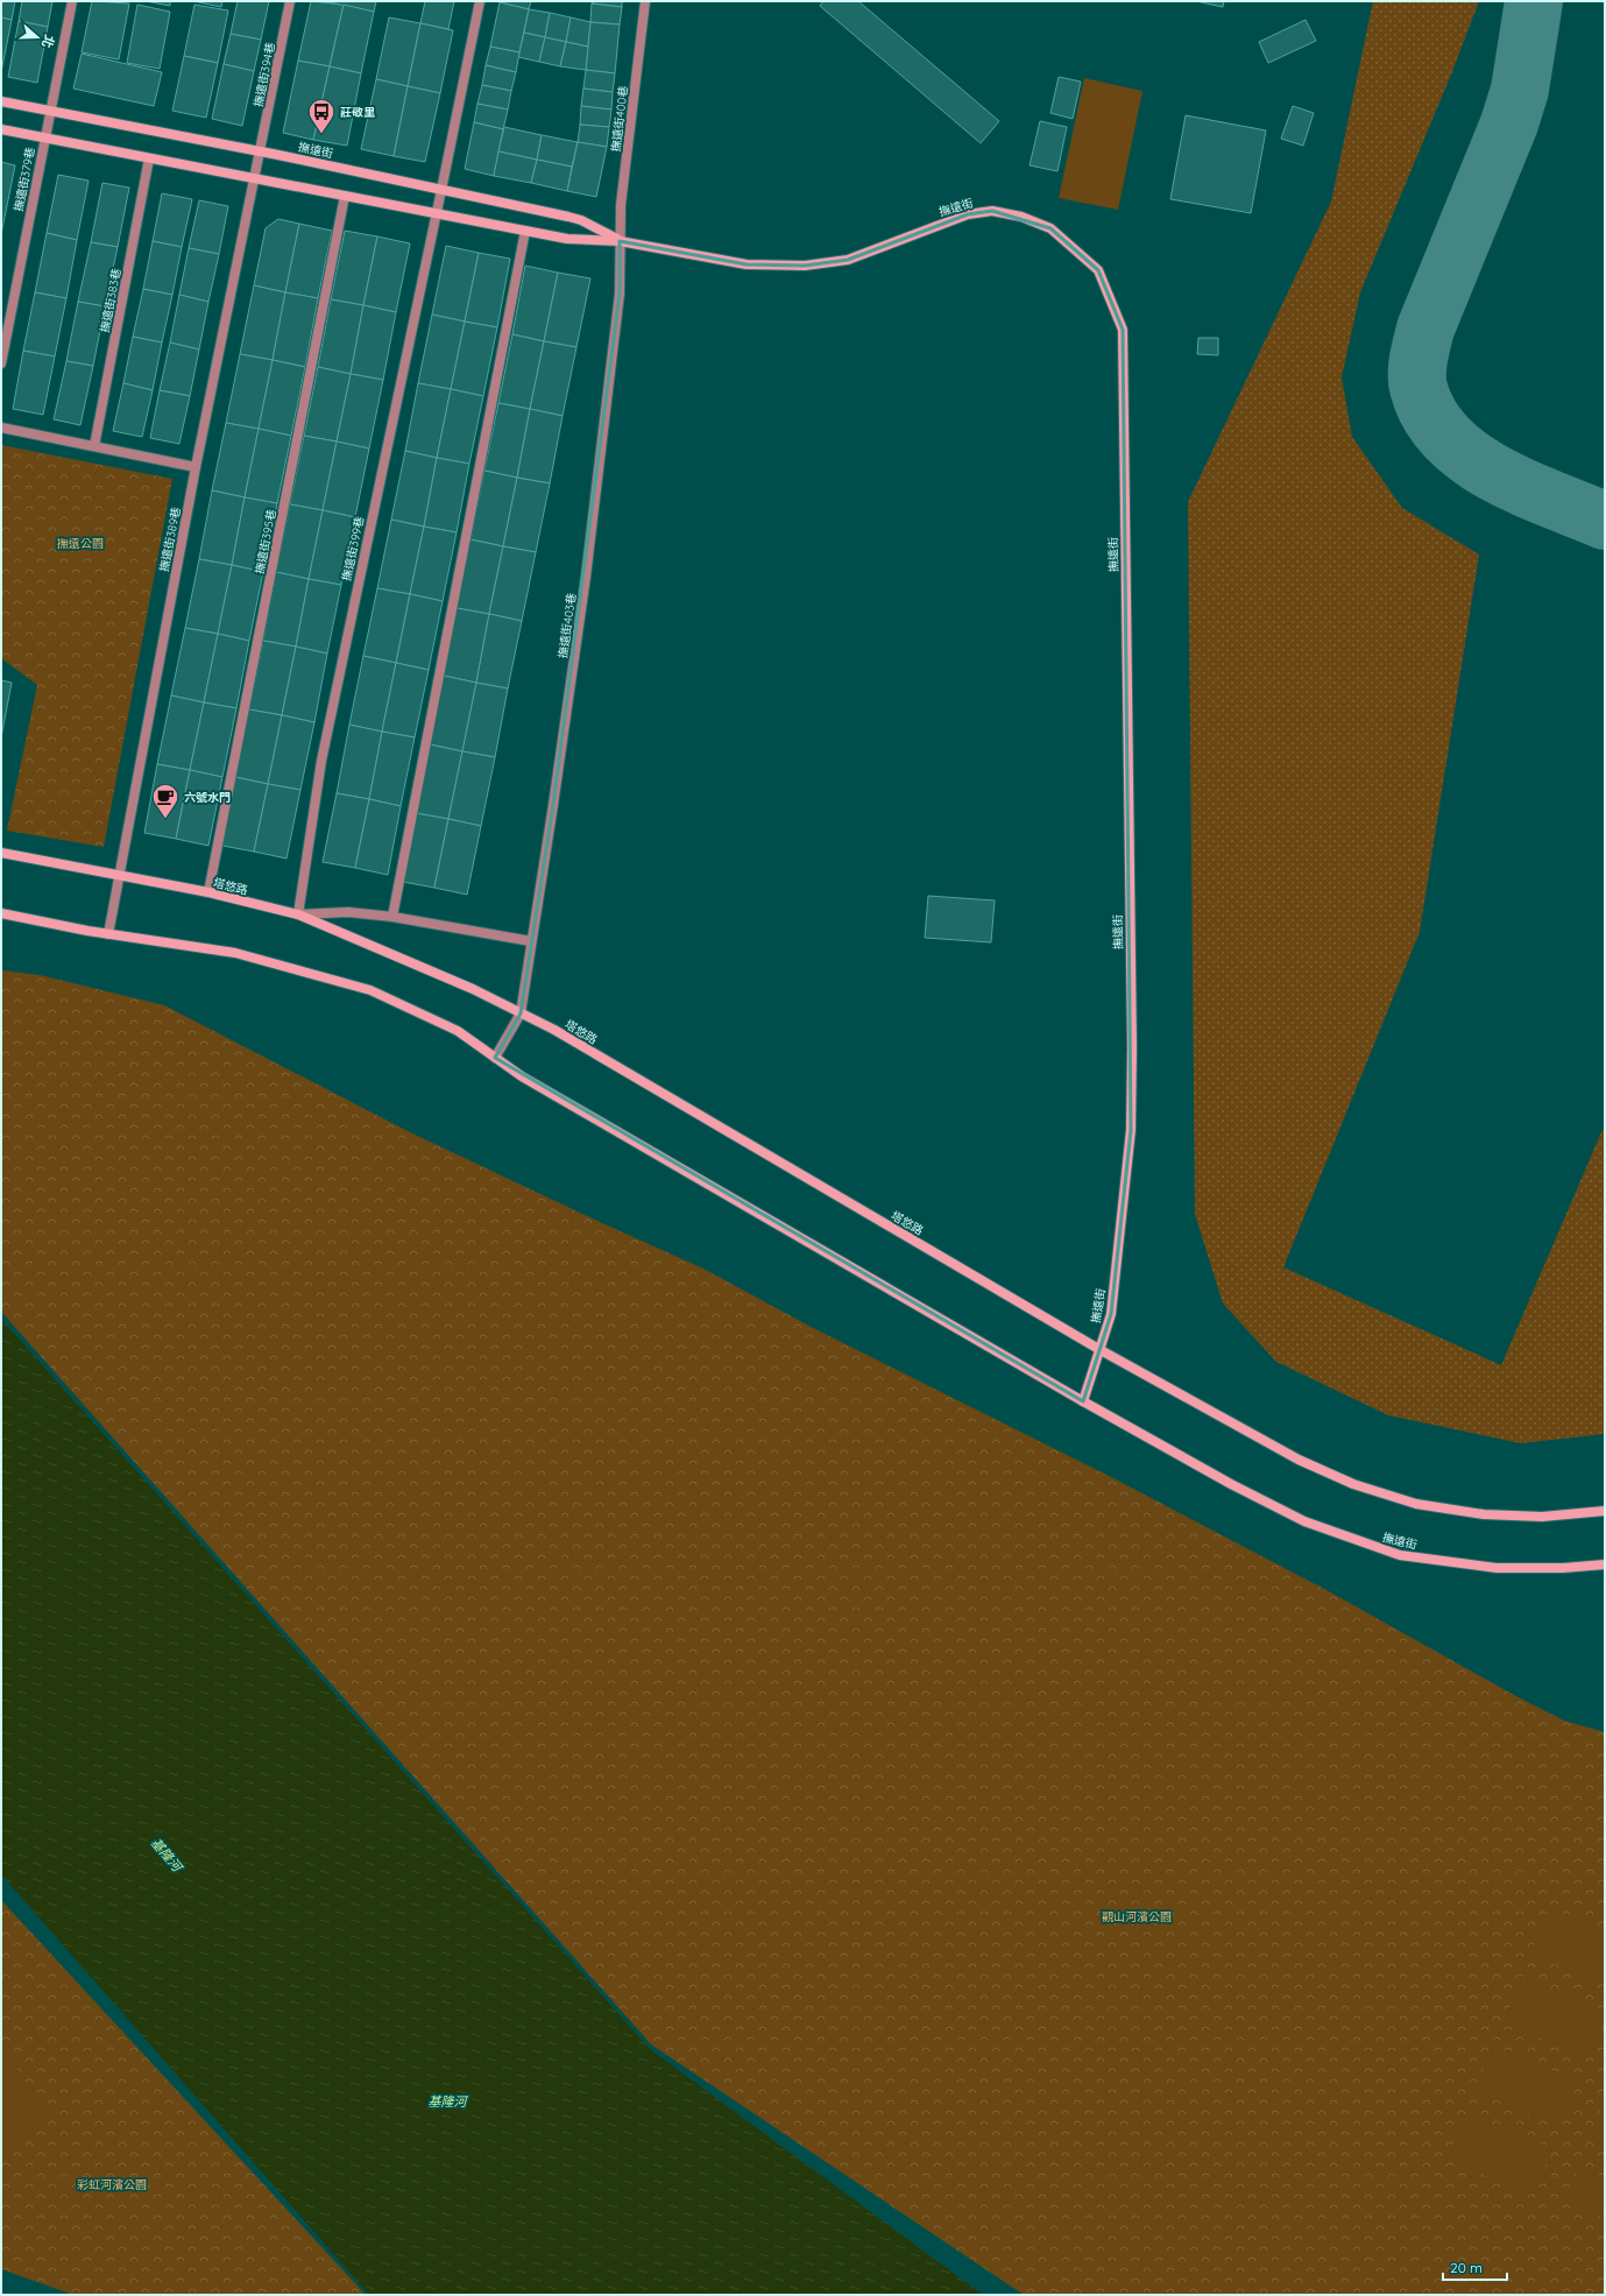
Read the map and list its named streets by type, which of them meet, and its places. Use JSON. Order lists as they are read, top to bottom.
{
  "streets": {
    "main road": ["撫遠街", "塔悠路"],
    "street": [
      "撫遠街394巷",
      "撫遠街400巷",
      "撫遠街379巷",
      "撫遠街383巷",
      "撫遠街389巷",
      "撫遠街395巷",
      "撫遠街399巷",
      "撫遠街403巷"
    ]
  },
  "crossings": [
    ["撫遠街394巷", "撫遠街"],
    ["撫遠街394巷", "撫遠街389巷"],
    ["撫遠街400巷", "撫遠街"],
    ["撫遠街400巷", "撫遠街403巷"],
    ["撫遠街", "撫遠街379巷"],
    ["撫遠街", "撫遠街383巷"],
    ["撫遠街", "撫遠街389巷"],
    ["撫遠街", "撫遠街395巷"],
    ["撫遠街", "撫遠街399巷"],
    ["撫遠街", "撫遠街403巷"],
    ["撫遠街", "塔悠路"],
    ["撫遠街389巷", "塔悠路"],
    ["撫遠街395巷", "塔悠路"],
    ["撫遠街399巷", "塔悠路"],
    ["撫遠街403巷", "塔悠路"]
  ],
  "water": ["基隆河"],
  "parks": ["撫遠公園", "觀山河濱公園", "彩虹河濱公園"],
  "places": {
    "bus stop": ["莊敬里"],
    "cafe": ["六號水門"]
  },
  "scale_bar": "20 m",
  "north": "right"
}
